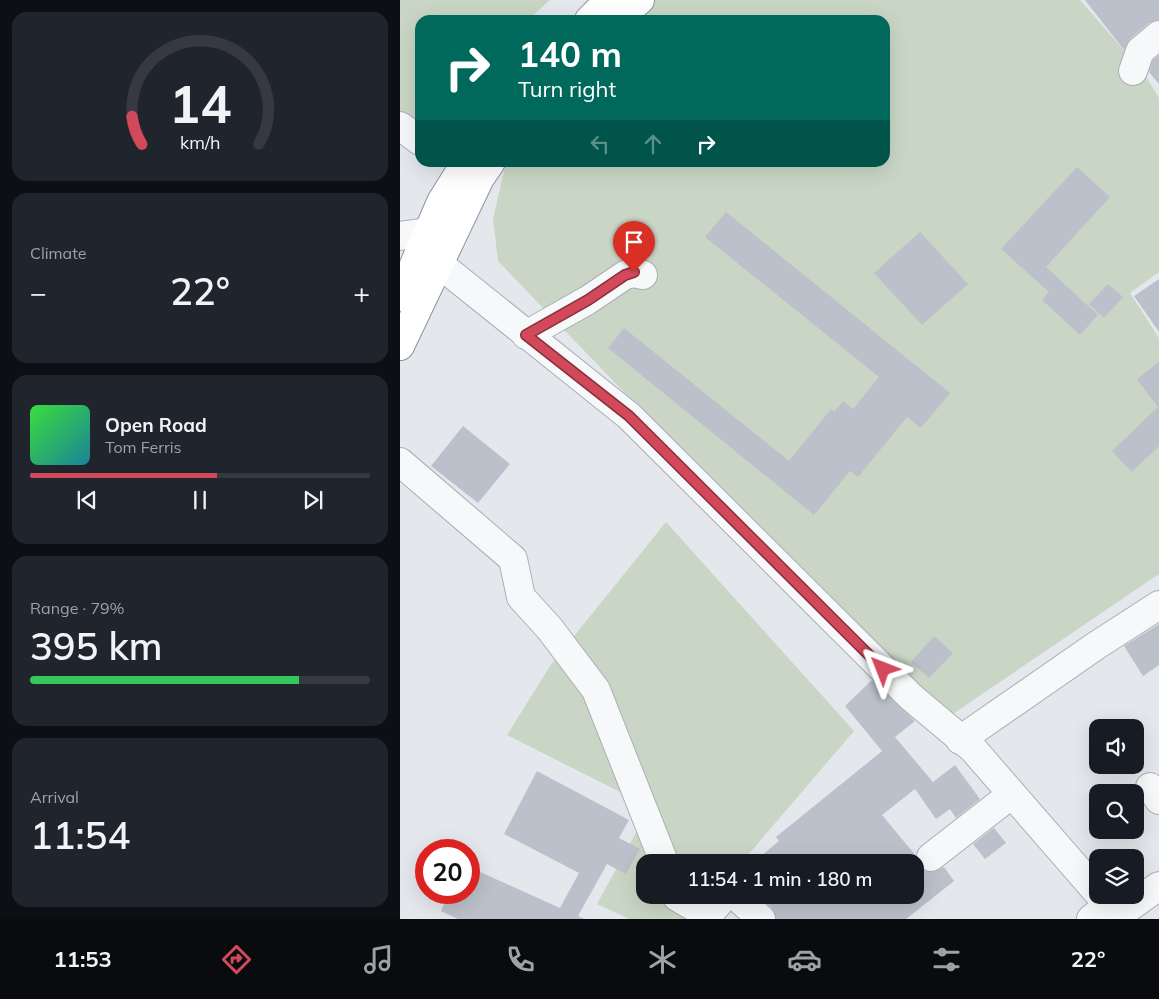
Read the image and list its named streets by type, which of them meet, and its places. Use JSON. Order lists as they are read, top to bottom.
{
  "page": {
    "turn": ["140 m", "Turn right"],
    "tile": [
      "Climate",
      ["Range · 79%", "395 km"],
      ["Arrival", "11:54"]
    ],
    "heat": ["−", "22°", "+"],
    "song": ["Open Road", "Tom Ferris"],
    "limit": "20",
    "trip": "11:54 · 1 min · 180 m",
    "tabs": ["11:53", "22°"],
    "gauge": ["14", "km/h"]
  }
}
